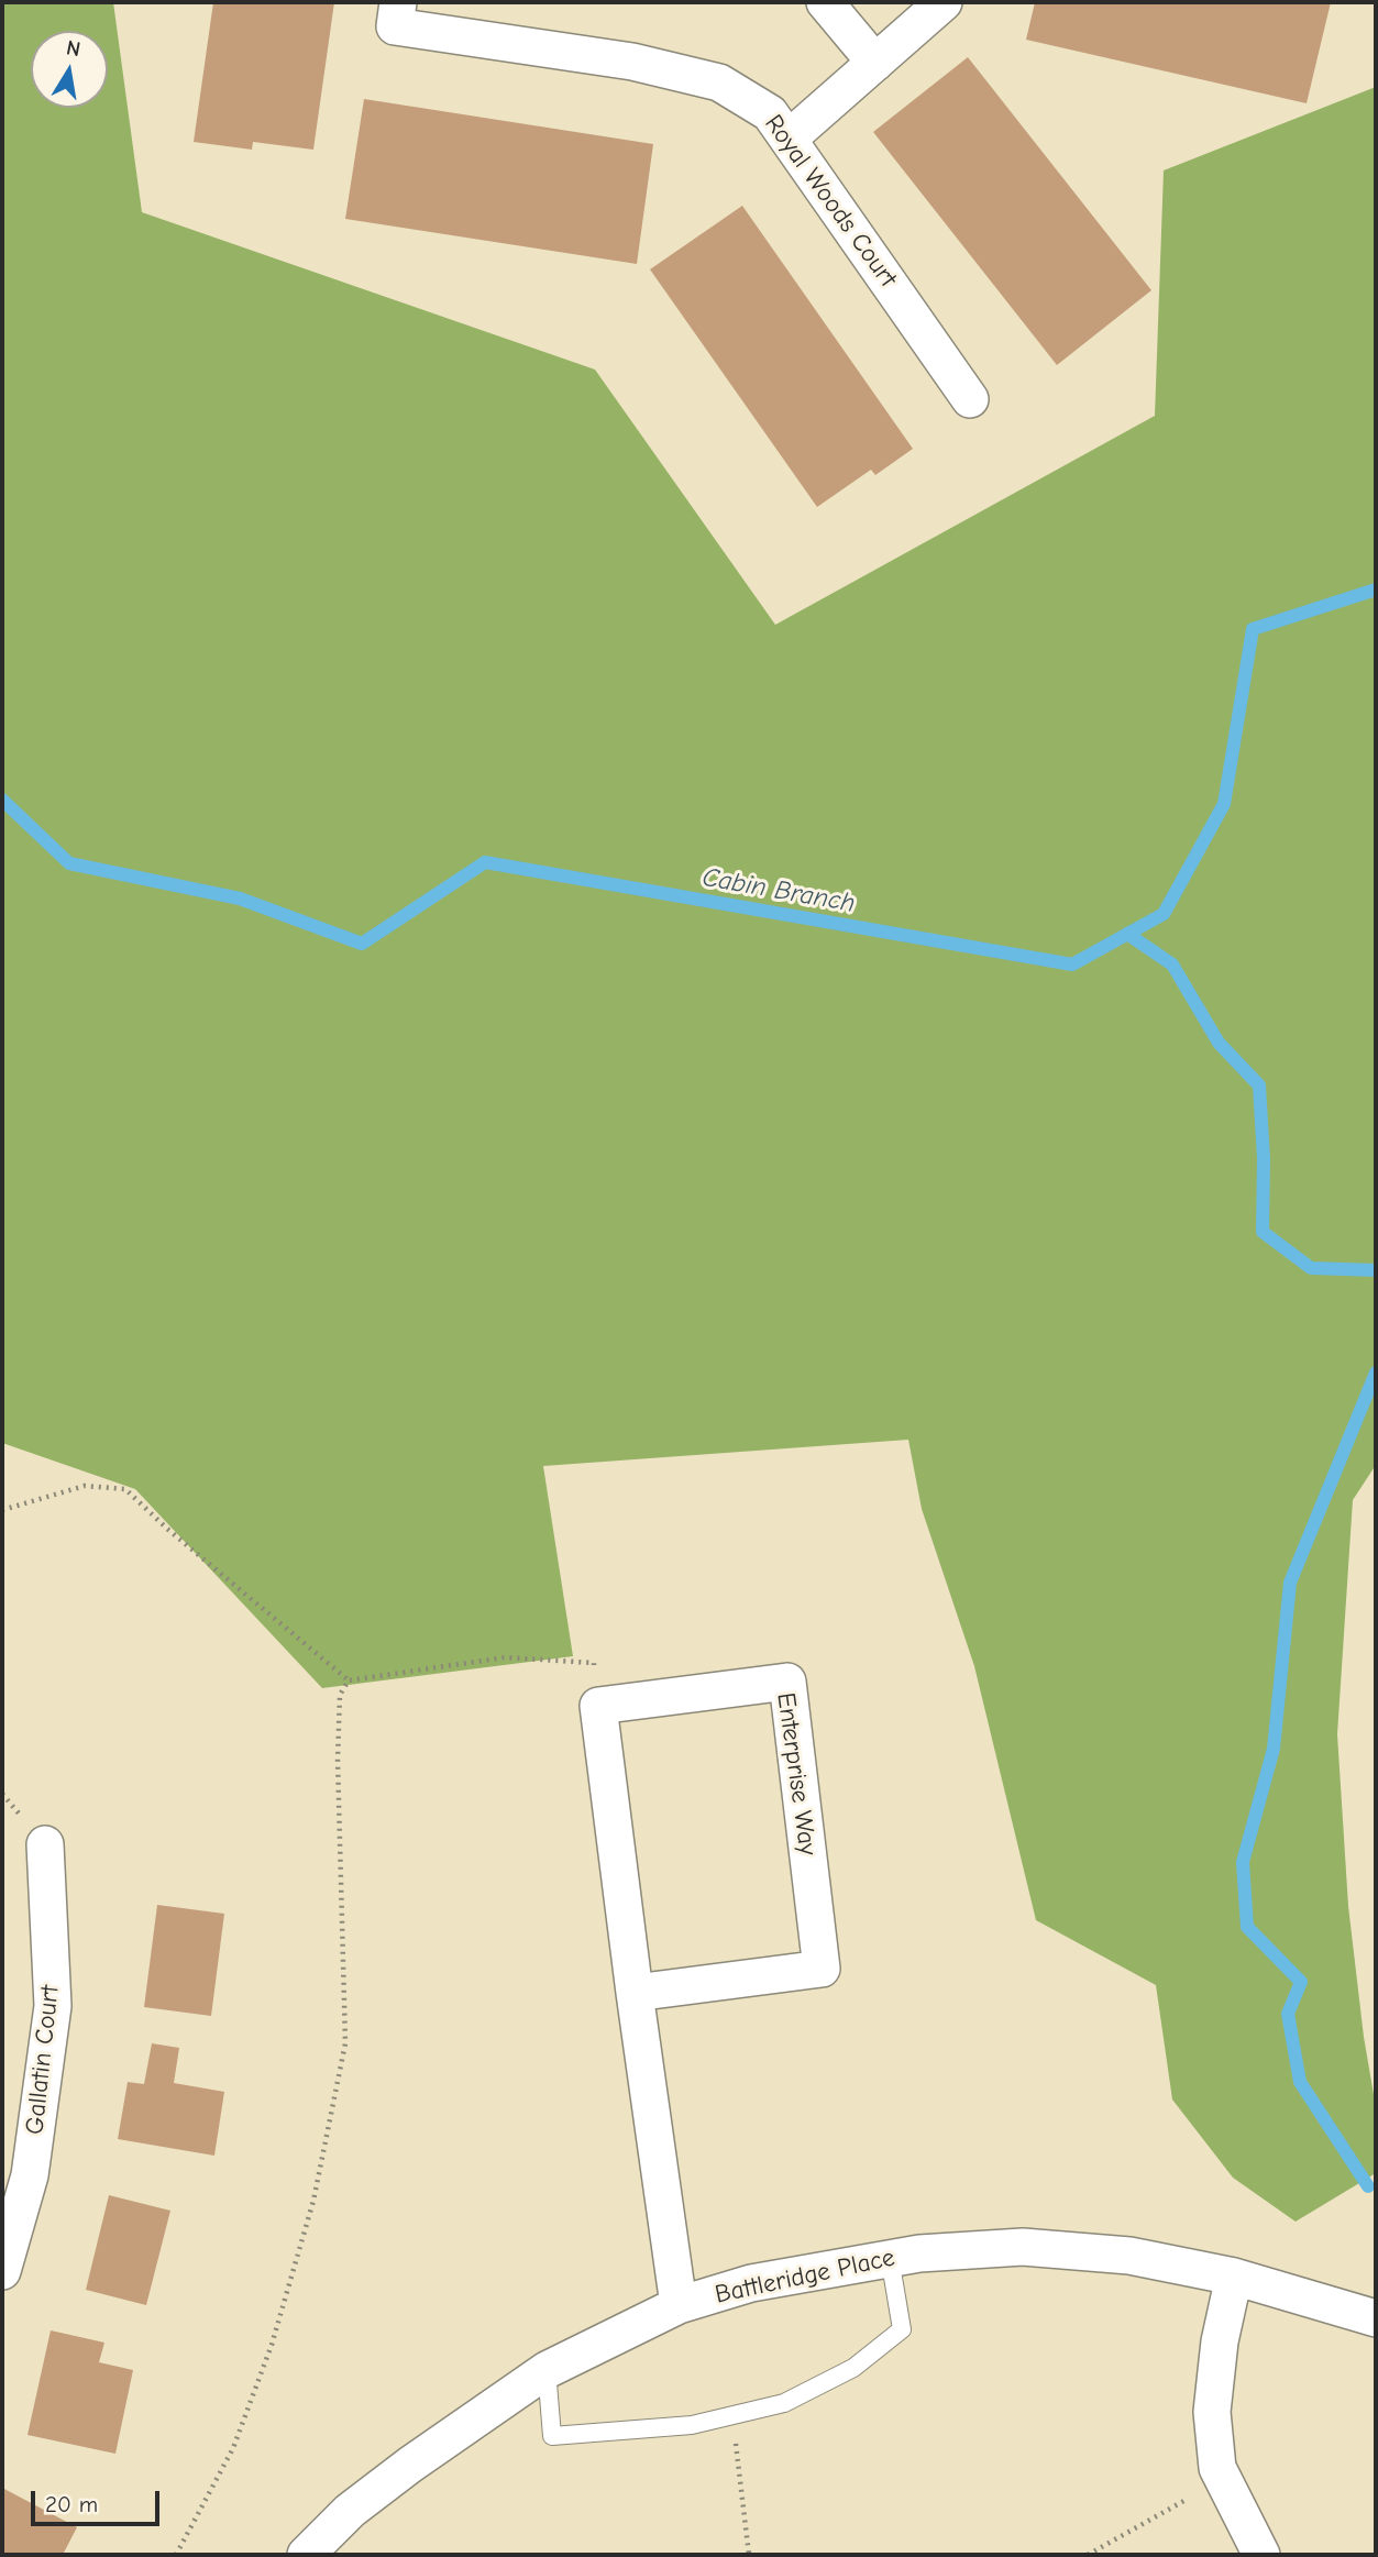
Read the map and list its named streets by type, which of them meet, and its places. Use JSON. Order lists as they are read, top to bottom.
{
  "streets": {
    "street": [
      "Royal Woods Court",
      "Enterprise Way",
      "Gallatin Court",
      "Battleridge Place"
    ]
  },
  "water": ["Cabin Branch"],
  "scale_bar": "20 m",
  "north": "top"
}
